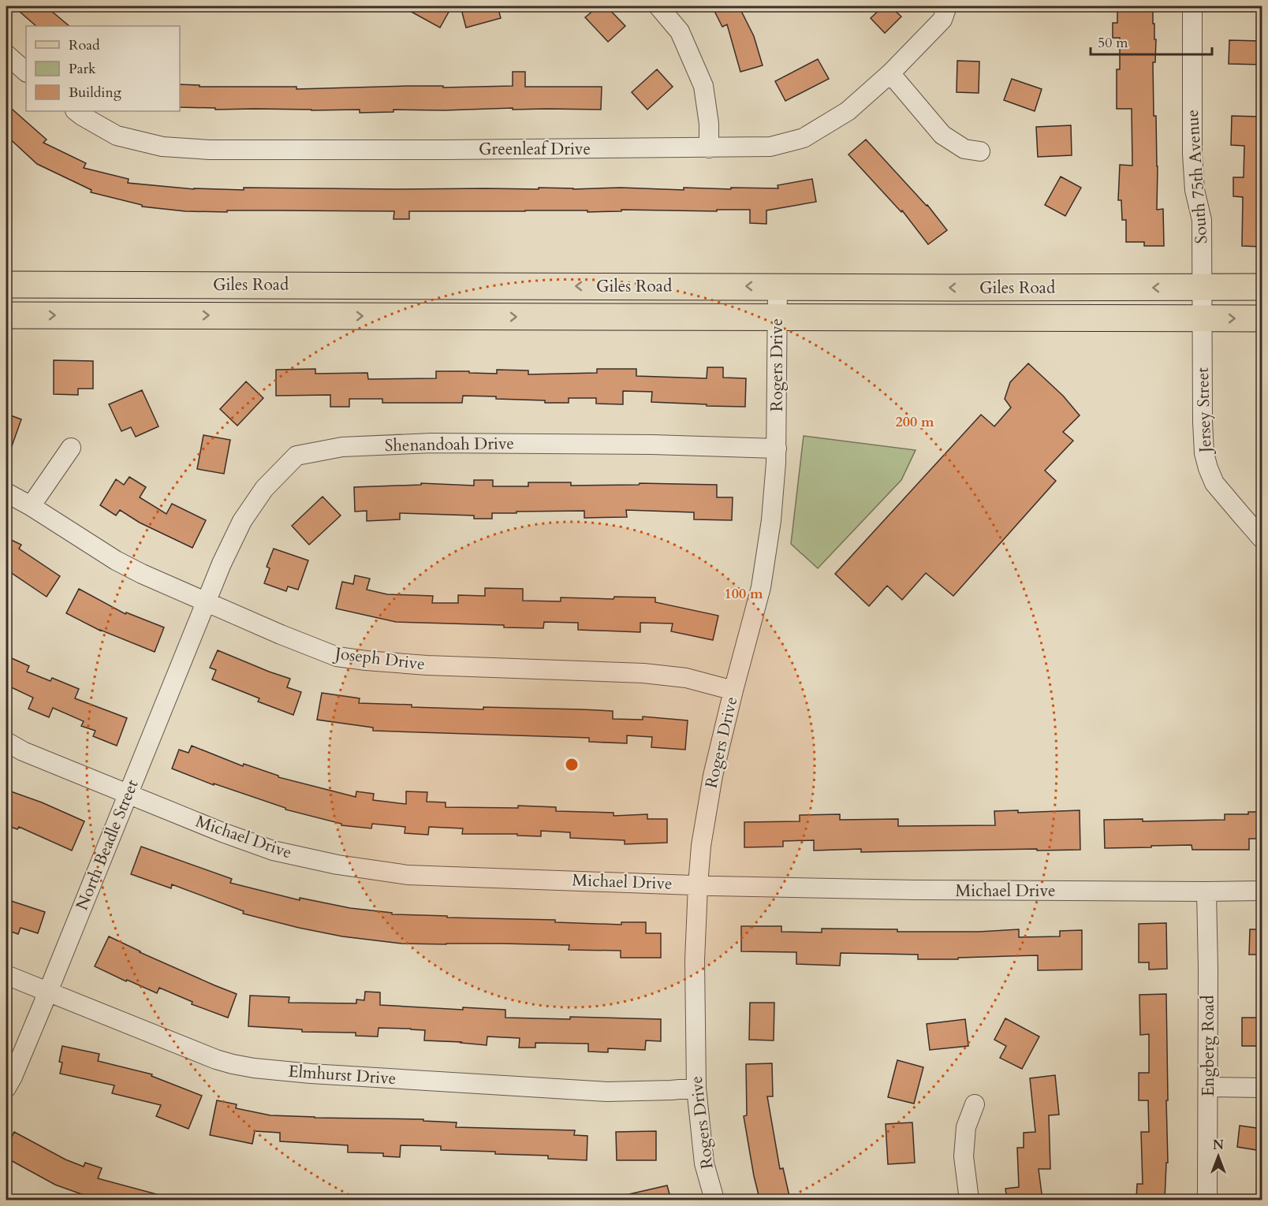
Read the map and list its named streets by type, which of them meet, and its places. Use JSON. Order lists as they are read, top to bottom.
{
  "streets": {
    "main road": ["Giles Road"],
    "street": [
      "Greenleaf Drive",
      "South 75th Avenue",
      "Rogers Drive",
      "Jersey Street",
      "Shenandoah Drive",
      "Joseph Drive",
      "Michael Drive",
      "North Beadle Street",
      "Engberg Road",
      "Elmhurst Drive"
    ]
  },
  "crossings": [
    ["South 75th Avenue", "Giles Road"],
    ["South 75th Avenue", "Jersey Street"],
    ["Giles Road", "Rogers Drive"],
    ["Giles Road", "Jersey Street"],
    ["Rogers Drive", "Shenandoah Drive"],
    ["Rogers Drive", "Joseph Drive"],
    ["Rogers Drive", "Michael Drive"],
    ["Rogers Drive", "Elmhurst Drive"],
    ["Shenandoah Drive", "Joseph Drive"],
    ["Shenandoah Drive", "North Beadle Street"],
    ["Joseph Drive", "North Beadle Street"],
    ["Michael Drive", "North Beadle Street"],
    ["Michael Drive", "Engberg Road"],
    ["North Beadle Street", "Elmhurst Drive"]
  ],
  "legend": ["Road", "Park", "Building"],
  "scale_bar": "50 m",
  "north": "top",
  "rings": ["200 m", "100 m"]
}
